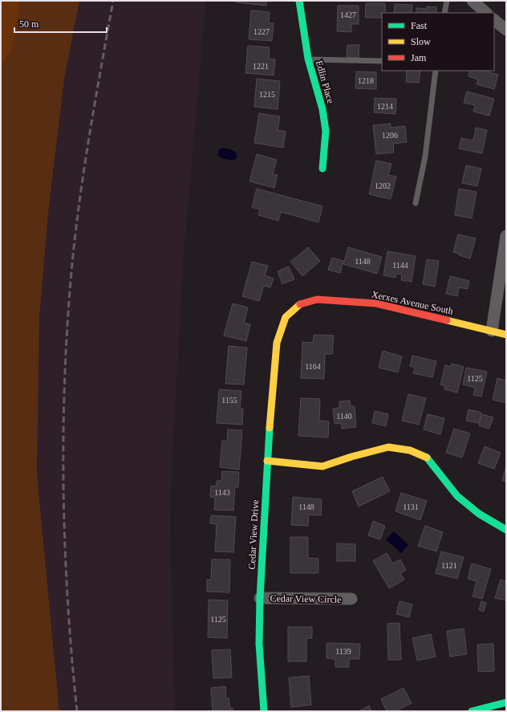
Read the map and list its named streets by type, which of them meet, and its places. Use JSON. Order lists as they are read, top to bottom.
{
  "streets": {
    "street": [
      "Edlin Place",
      "Xerxes Avenue South",
      "Cedar View Drive",
      "Cedar View Circle"
    ]
  },
  "crossings": [
    ["Xerxes Avenue South", "Cedar View Drive"],
    ["Cedar View Drive", "Cedar View Circle"]
  ],
  "house_numbers": [
    "1427",
    "1227",
    "1221",
    "1218",
    "1215",
    "1214",
    "1206",
    "1202",
    "1148",
    "1144",
    "1164",
    "1125",
    "1155",
    "1140",
    "1143",
    "1148",
    "1131",
    "1121",
    "1125",
    "1139"
  ],
  "legend": ["Fast", "Slow", "Jam"],
  "scale_bar": "50 m"
}
